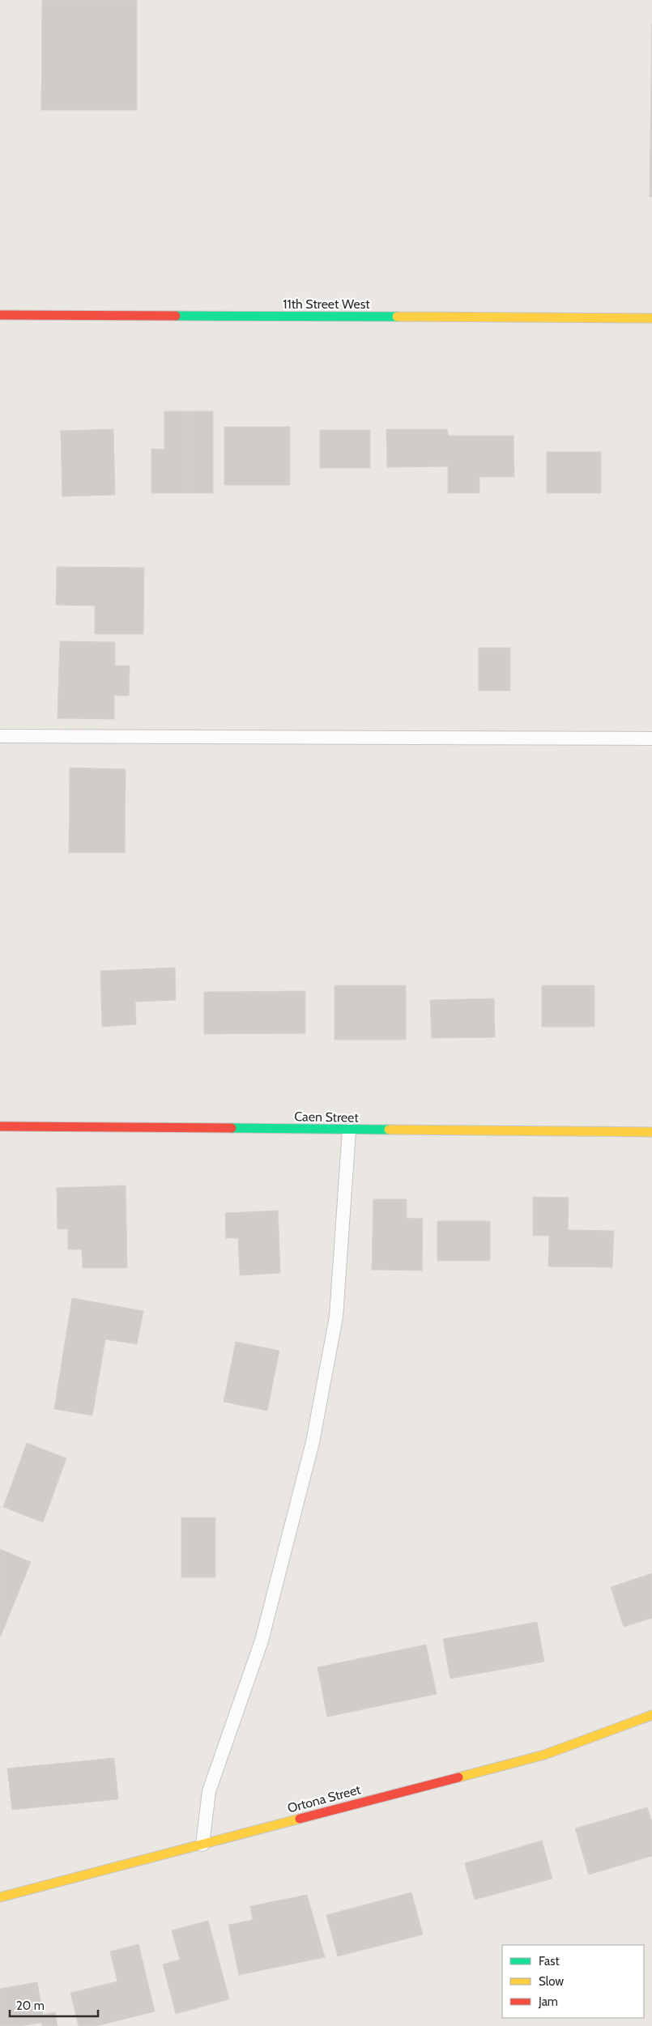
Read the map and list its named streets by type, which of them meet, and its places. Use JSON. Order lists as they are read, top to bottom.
{
  "streets": {
    "street": ["11th Street West", "Caen Street", "Ortona Street"]
  },
  "legend": ["Fast", "Slow", "Jam"],
  "scale_bar": "20 m"
}
